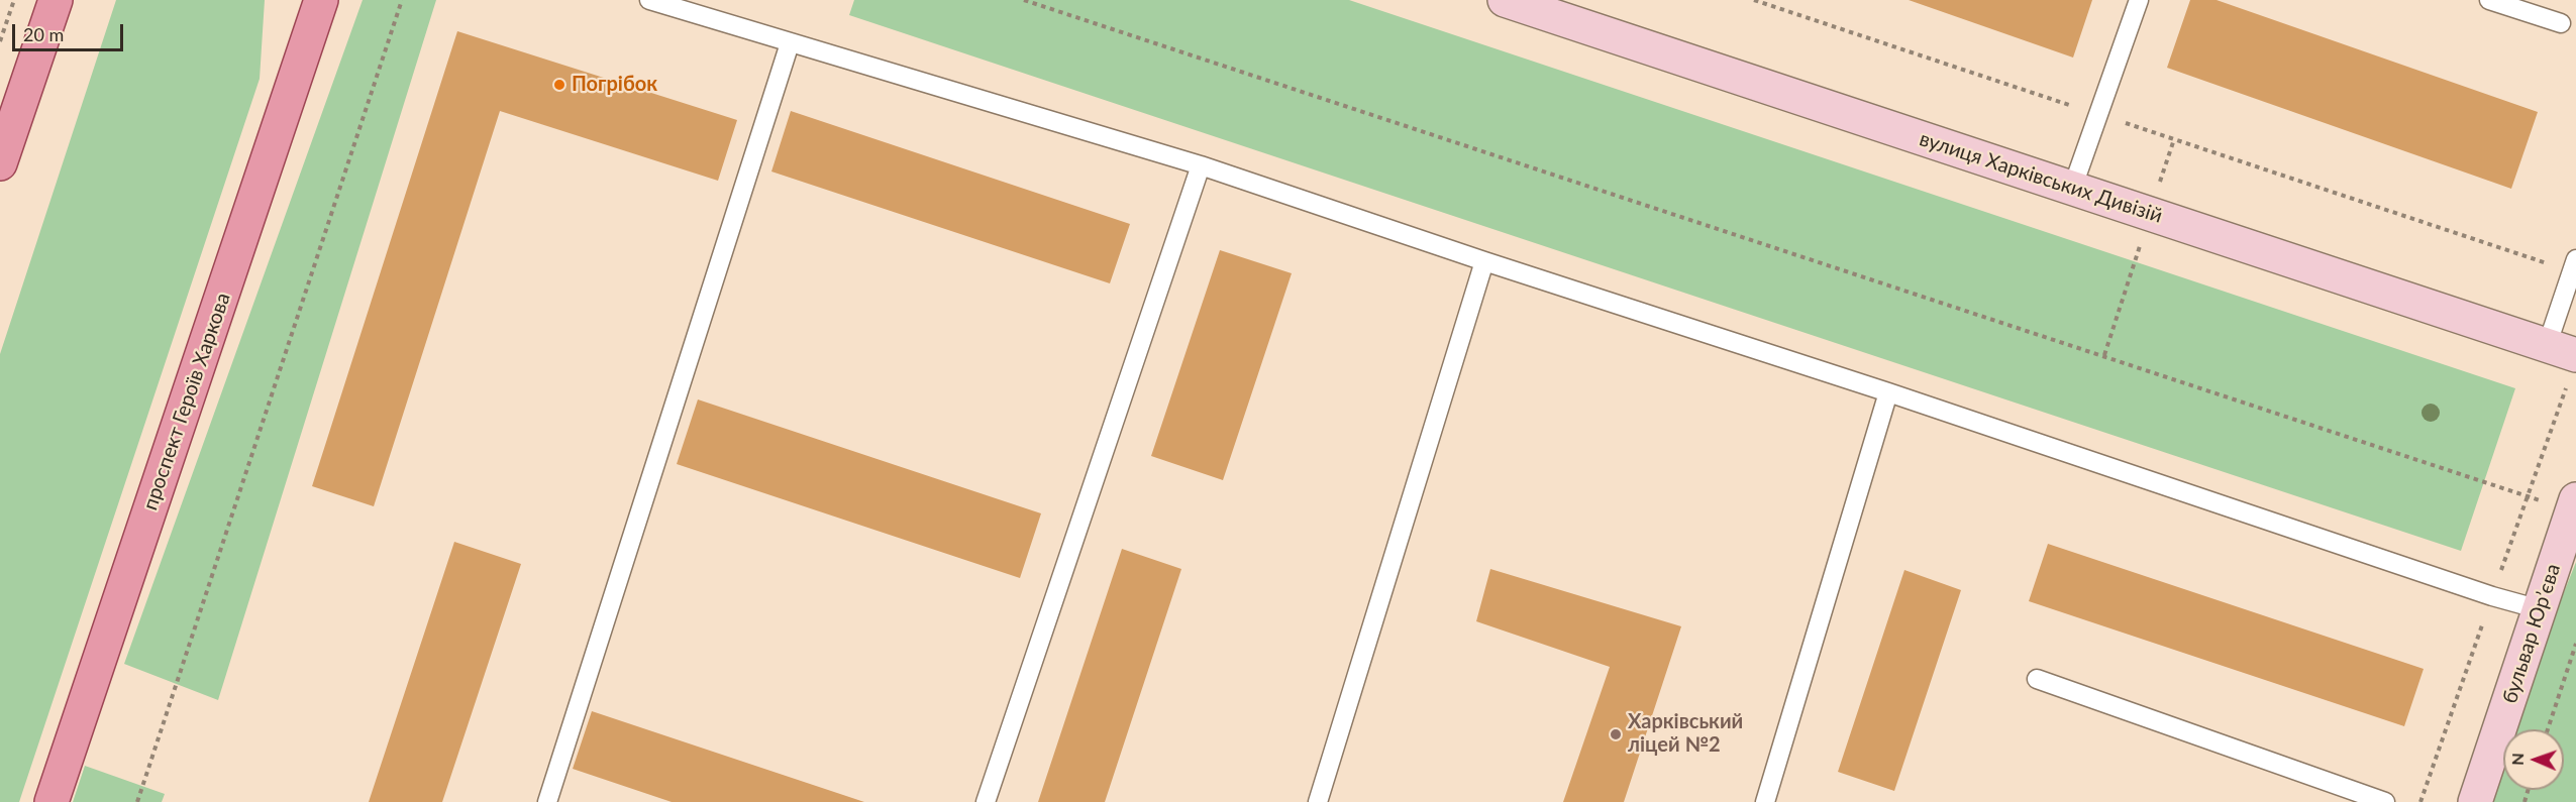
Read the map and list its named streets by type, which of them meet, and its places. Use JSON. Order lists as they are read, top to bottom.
{
  "streets": {
    "main road": ["проспект Героїв Харкова"],
    "street": ["вулиця Харківських Дивізій", "бульвар Юрʼєва"]
  },
  "places": ["Погрібок", "Харківський ліцей №2"],
  "scale_bar": "20 m",
  "north": "left"
}
